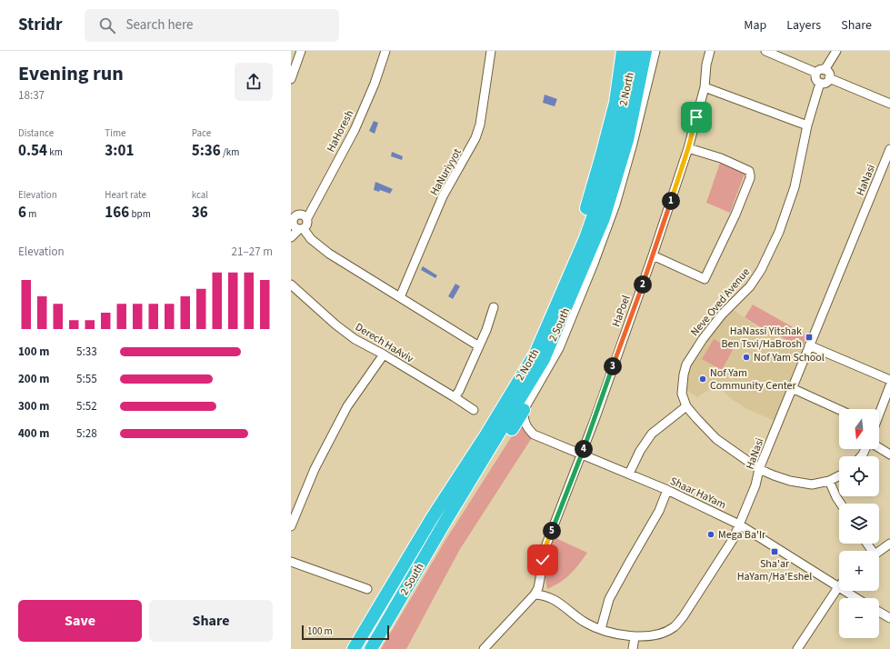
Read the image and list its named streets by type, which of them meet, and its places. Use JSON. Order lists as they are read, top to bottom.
{
  "streets": {
    "highway": ["2 North", "2 South"],
    "street": [
      "HaHoresh",
      "HaNuriyyot",
      "HaNasi",
      "Neve Oved Avenue",
      "HaPoel",
      "Derech HaAviv",
      "Shaar HaYam"
    ]
  },
  "crossings": [
    ["HaNasi", "HaPoel"],
    ["HaNasi", "Shaar HaYam"],
    ["HaPoel", "Shaar HaYam"]
  ],
  "places": {
    "transit": ["HaNassi Yitshak Ben Tsvi/HaBrosh", "Sha'ar HaYam/Ha'Eshel"],
    "other": ["Nof Yam School", "Nof Yam Community Center", "Mega Ba'Ir"]
  },
  "scale_bar": "100 m",
  "north": "bottom",
  "page": {
    "header": "Stridr",
    "search": "Search here",
    "nav": ["Map", "Layers", "Share"],
    "heading": ["Evening run", "18:37"],
    "stats": [
      ["Distance", "0.54 km"],
      ["Time", "3:01"],
      ["Pace", "5:36 /km"],
      ["Elevation", "6 m"],
      ["Heart rate", "166 bpm"],
      ["kcal", "36"]
    ],
    "pins": [
      "1",
      "2",
      "3",
      "4",
      "5"
    ],
    "chart": ["Elevation", "21–27 m"],
    "list": [
      {
        "name": "100 m",
        "note": "5:33"
      },
      {
        "name": "200 m",
        "note": "5:55"
      },
      {
        "name": "300 m",
        "note": "5:52"
      },
      {
        "name": "400 m",
        "note": "5:28"
      }
    ],
    "map_buttons": ["+", "−"],
    "buttons": ["Save", "Share"],
    "scale": "100 m"
  }
}
